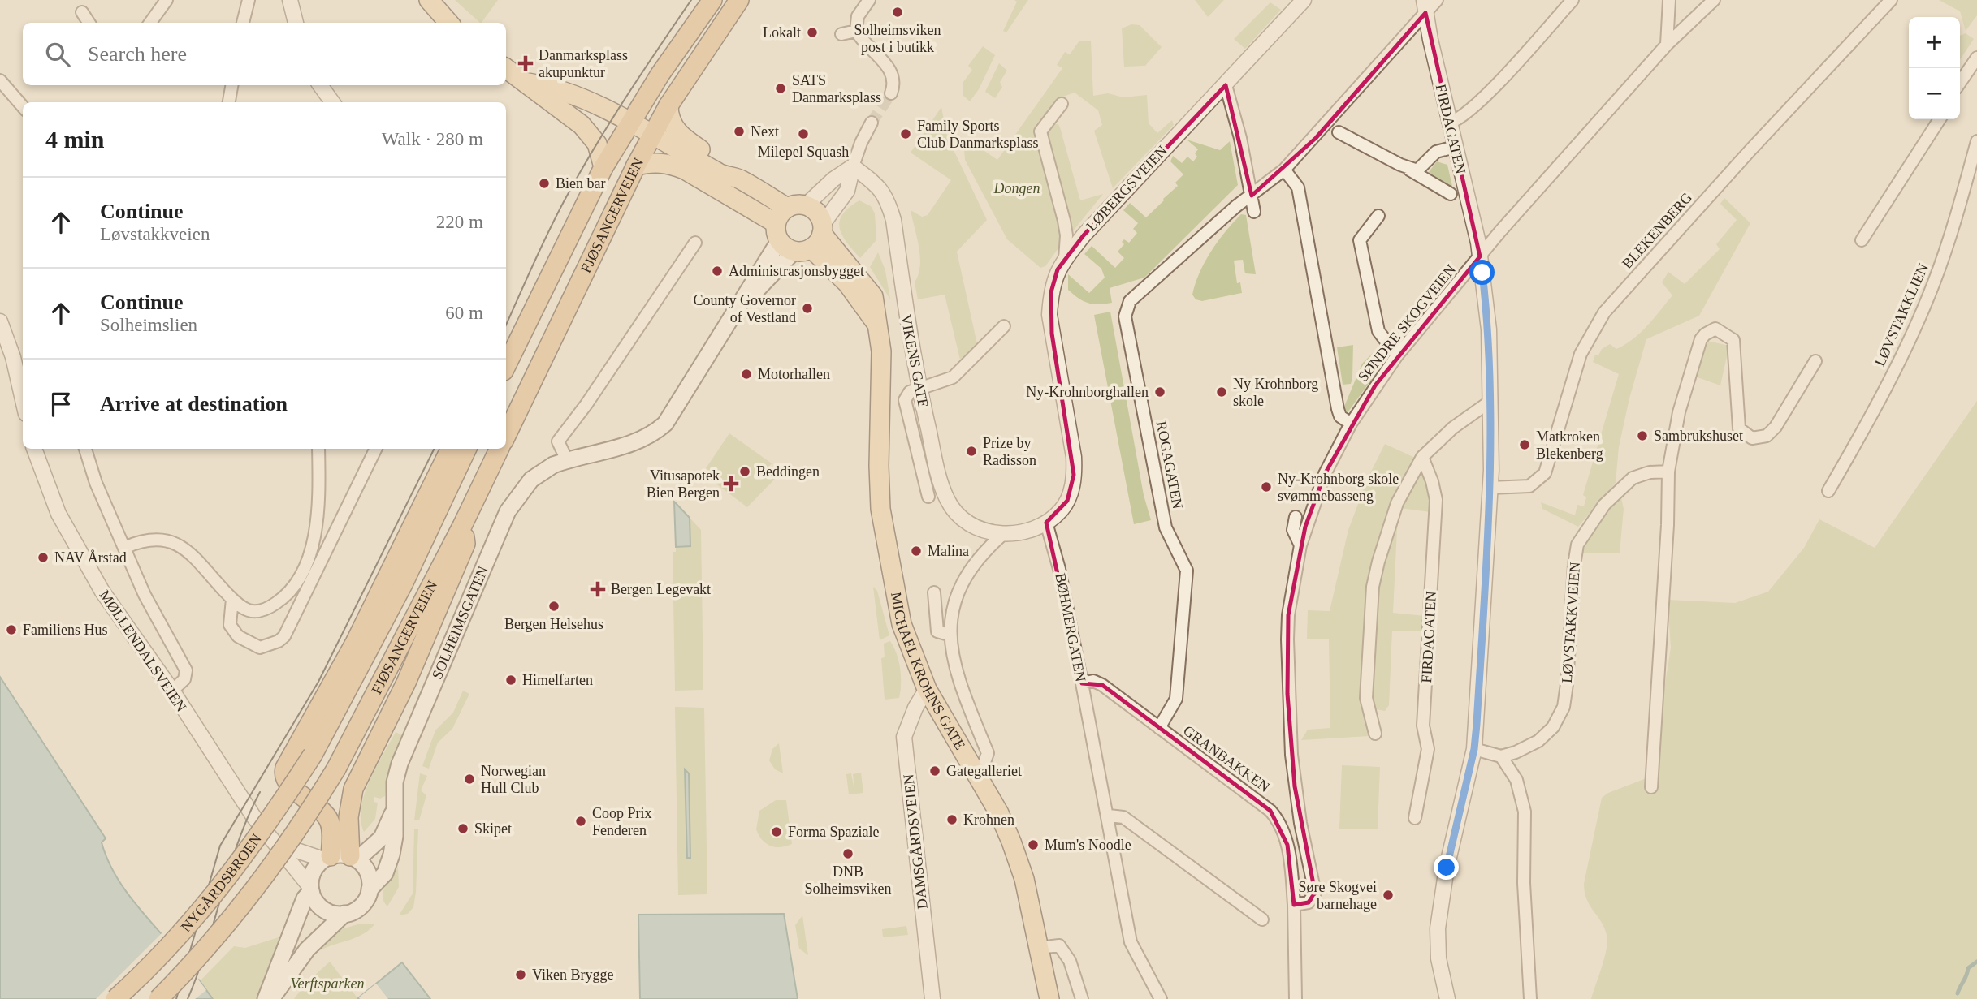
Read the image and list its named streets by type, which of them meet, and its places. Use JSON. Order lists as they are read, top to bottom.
{
  "streets": {
    "highway": ["FJØSANGERVEIEN", "NYGÅRDSBROEN"],
    "main road": ["SOLHEIMSGATEN", "MICHAEL KROHNS GATE"],
    "street": [
      "FIRDAGATEN",
      "LØBERGSVEIEN",
      "BLEKENBERG",
      "LØVSTAKKLIEN",
      "SØNDRE SKOGVEIEN",
      "VIKENS GATE",
      "ROGAGATEN",
      "LØVSTAKKVEIEN",
      "BØHMERGATEN",
      "MØLLENDALSVEIEN",
      "GRANBAKKEN",
      "DAMSGÅRDSVEIEN"
    ]
  },
  "crossings": [
    ["FIRDAGATEN", "SØNDRE SKOGVEIEN"],
    ["FIRDAGATEN", "ROGAGATEN"],
    ["FJØSANGERVEIEN", "NYGÅRDSBROEN"],
    ["SØNDRE SKOGVEIEN", "GRANBAKKEN"],
    ["VIKENS GATE", "SOLHEIMSGATEN"],
    ["VIKENS GATE", "BØHMERGATEN"],
    ["ROGAGATEN", "GRANBAKKEN"],
    ["SOLHEIMSGATEN", "MØLLENDALSVEIEN"],
    ["SOLHEIMSGATEN", "MICHAEL KROHNS GATE"],
    ["BØHMERGATEN", "GRANBAKKEN"],
    ["MICHAEL KROHNS GATE", "DAMSGÅRDSVEIEN"]
  ],
  "parks": ["Dongen", "Verftsparken"],
  "places": {
    "other": [
      "Solheimsviken post i butikk",
      "Lokalt",
      "SATS Danmarksplass",
      "Next",
      "Milepel Squash",
      "Family Sports Club Danmarksplass",
      "Bien bar",
      "Administrasjonsbygget",
      "County Governor of Vestland",
      "Motorhallen",
      "Ny-Krohnborghallen",
      "Ny Krohnborg skole",
      "Sambrukshuset",
      "Matkroken Blekenberg",
      "Prize by Radisson",
      "Beddingen",
      "Ny-Krohnborg skole svømmebasseng",
      "Malina",
      "NAV Årstad",
      "Bergen Helsehus",
      "Familiens Hus",
      "Himelfarten",
      "Gategalleriet",
      "Norwegian Hull Club",
      "Krohnen",
      "Coop Prix Fenderen",
      "Skipet",
      "Forma Spaziale",
      "Mum's Noodle",
      "DNB Solheimsviken",
      "Søre Skogvei barnehage",
      "Viken Brygge"
    ],
    "health": ["Danmarksplass akupunktur", "Vitusapotek Bien Bergen", "Bergen Legevakt"]
  },
  "page": {
    "map_buttons": ["+", "−"],
    "search": "Search here",
    "heading": ["4 min", "Walk · 280 m"],
    "list": [
      ["Continue", "Løvstakkveien", "220 m"],
      ["Continue", "Solheimslien", "60 m"],
      "Arrive at destination"
    ]
  }
}
